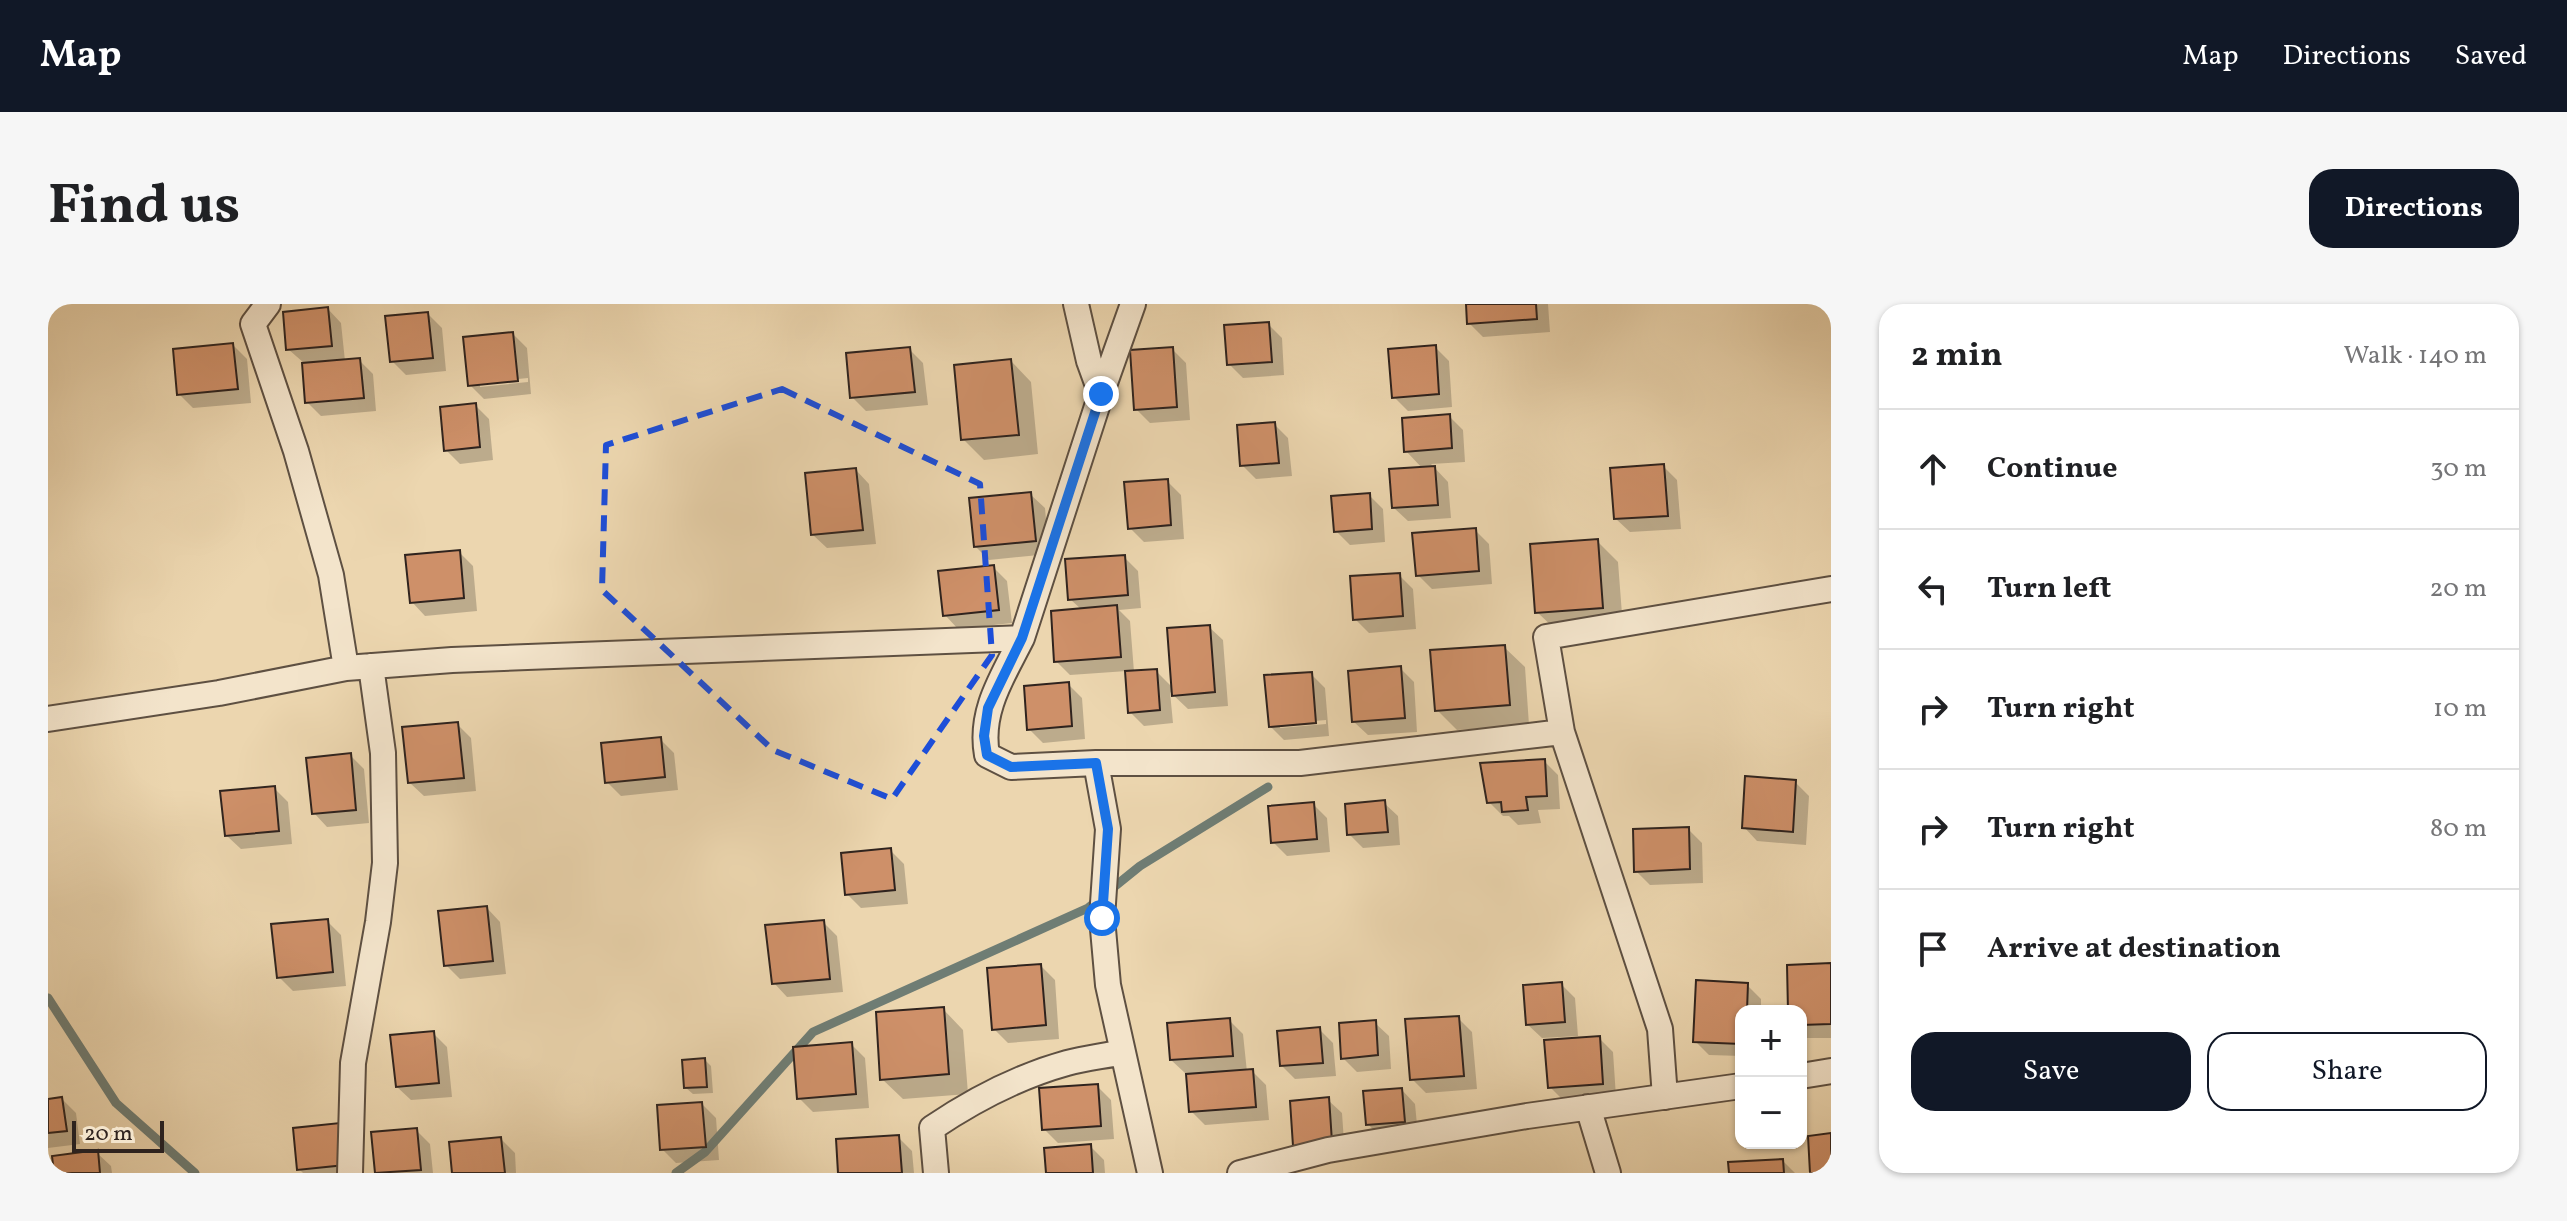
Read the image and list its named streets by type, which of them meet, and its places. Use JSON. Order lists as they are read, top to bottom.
{
  "scale_bar": "20 m",
  "page": {
    "header": "Map",
    "nav": ["Map", "Directions", "Saved"],
    "title": "Find us",
    "buttons": [
      "Directions",
      ["Save", "Share"]
    ],
    "heading": ["2 min", "Walk · 140 m"],
    "list": [
      ["Continue", "30 m"],
      ["Turn left", "20 m"],
      ["Turn right", "10 m"],
      ["Turn right", "80 m"],
      "Arrive at destination"
    ],
    "map_buttons": ["+", "−"],
    "scale": "20 m"
  }
}
